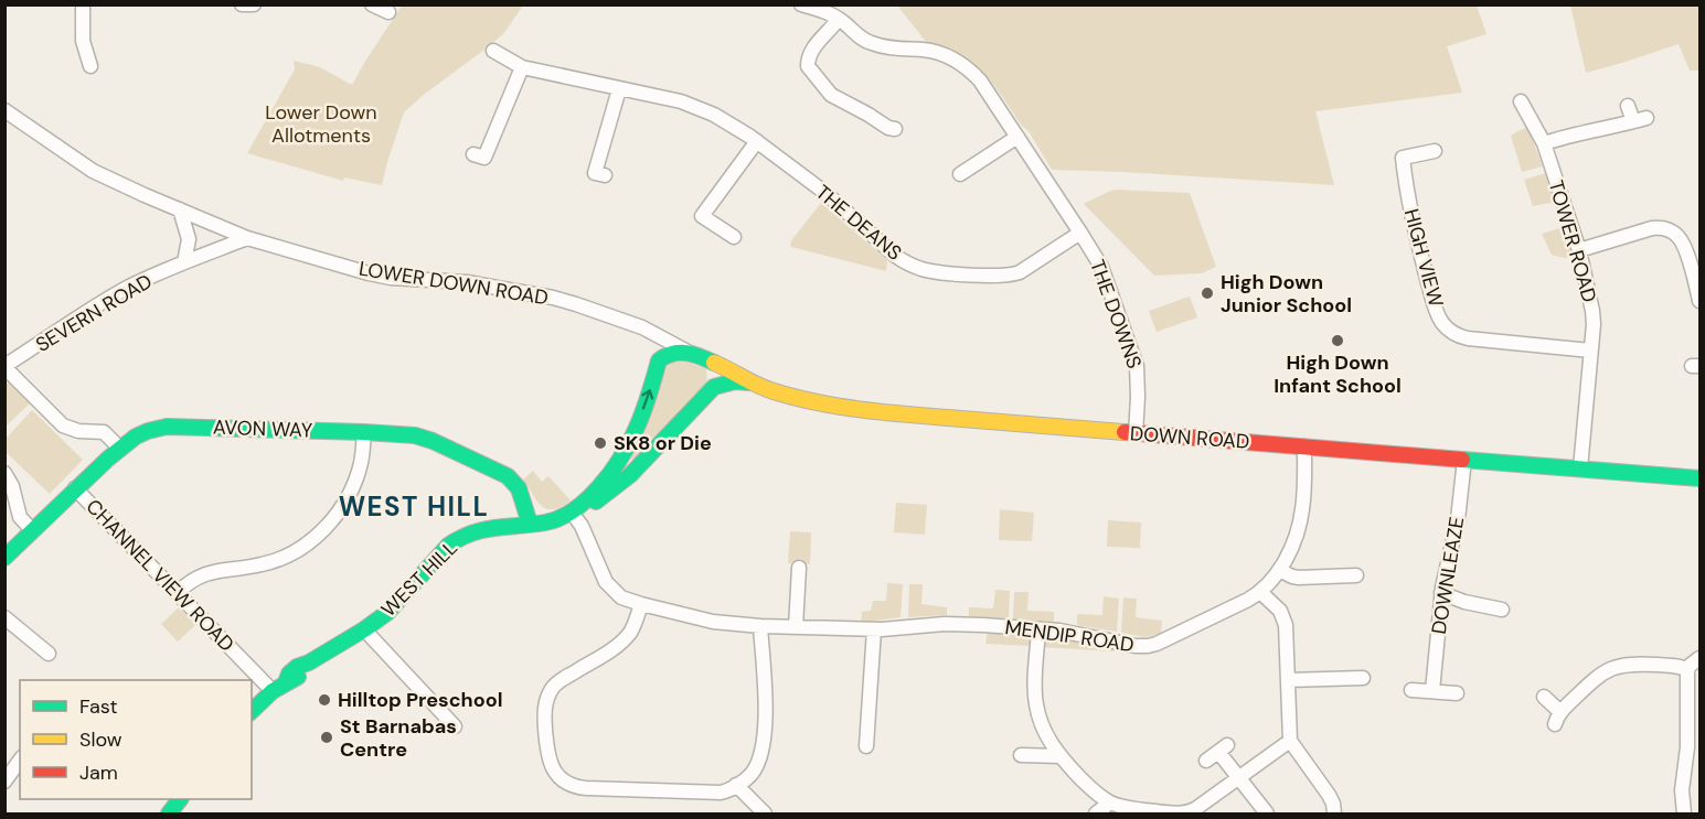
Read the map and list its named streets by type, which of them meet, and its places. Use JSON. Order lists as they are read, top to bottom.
{
  "streets": {
    "street": [
      "THE DEANS",
      "TOWER ROAD",
      "HIGH VIEW",
      "LOWER DOWN ROAD",
      "SEVERN ROAD",
      "THE DOWNS",
      "AVON WAY",
      "DOWN ROAD",
      "CHANNEL VIEW ROAD",
      "DOWNLEAZE",
      "WEST HILL",
      "MENDIP ROAD"
    ]
  },
  "crossings": [
    ["THE DEANS", "THE DOWNS"],
    ["TOWER ROAD", "HIGH VIEW"],
    ["TOWER ROAD", "DOWN ROAD"],
    ["LOWER DOWN ROAD", "SEVERN ROAD"],
    ["LOWER DOWN ROAD", "DOWN ROAD"],
    ["THE DOWNS", "DOWN ROAD"],
    ["AVON WAY", "CHANNEL VIEW ROAD"],
    ["AVON WAY", "WEST HILL"],
    ["DOWN ROAD", "DOWNLEAZE"],
    ["DOWN ROAD", "MENDIP ROAD"],
    ["CHANNEL VIEW ROAD", "WEST HILL"],
    ["WEST HILL", "MENDIP ROAD"]
  ],
  "districts": ["WEST HILL"],
  "parks": ["Lower Down Allotments"],
  "places": [
    "High Down Junior School",
    "High Down Infant School",
    "SK8 or Die",
    "Hilltop Preschool",
    "St Barnabas Centre"
  ],
  "legend": ["Fast", "Slow", "Jam"]
}
